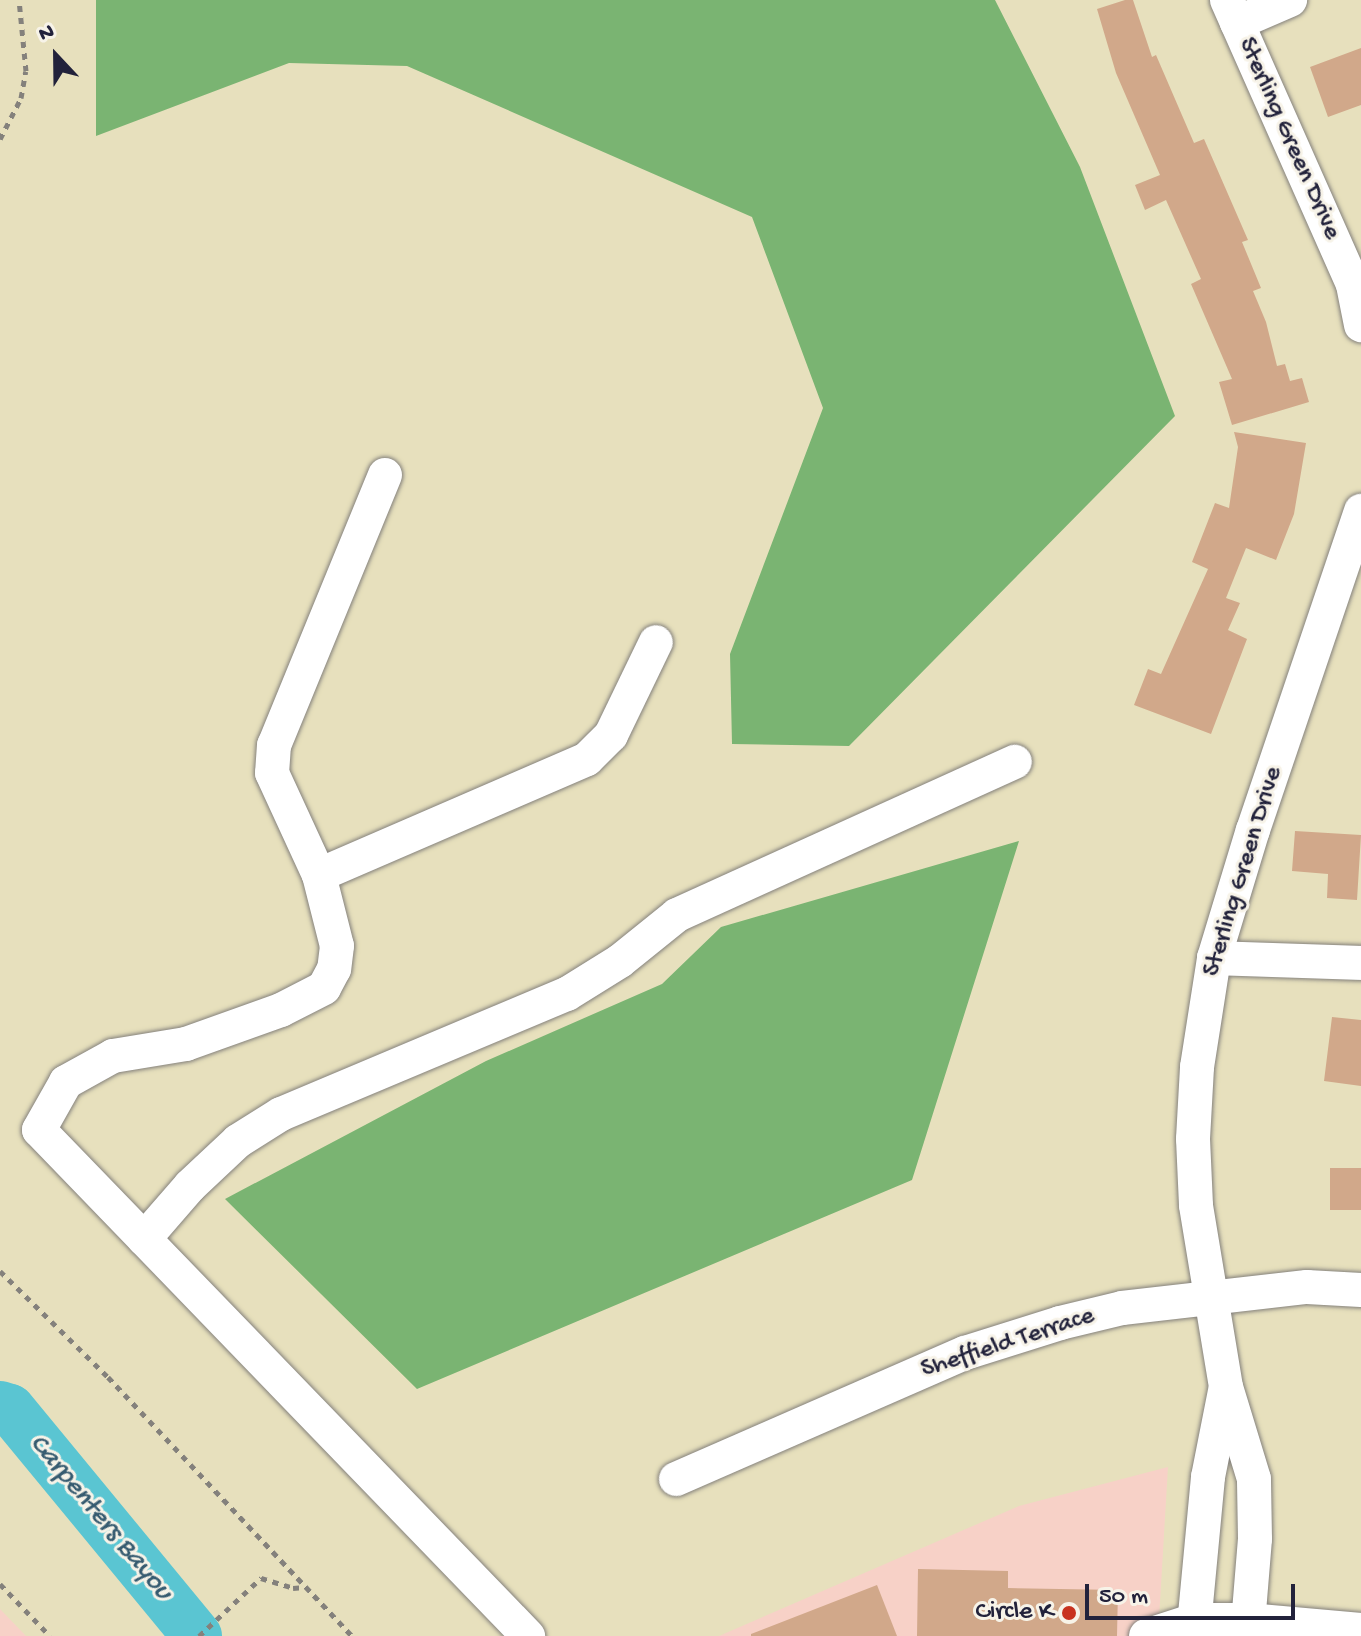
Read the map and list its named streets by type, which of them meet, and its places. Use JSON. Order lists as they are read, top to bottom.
{
  "streets": {
    "street": ["Sterling Green Drive", "Sheffield Terrace"]
  },
  "crossings": [
    ["Sterling Green Drive", "Sheffield Terrace"]
  ],
  "water": ["Carpenters Bayou"],
  "places": ["Circle K"],
  "scale_bar": "50 m",
  "north": "top"
}
